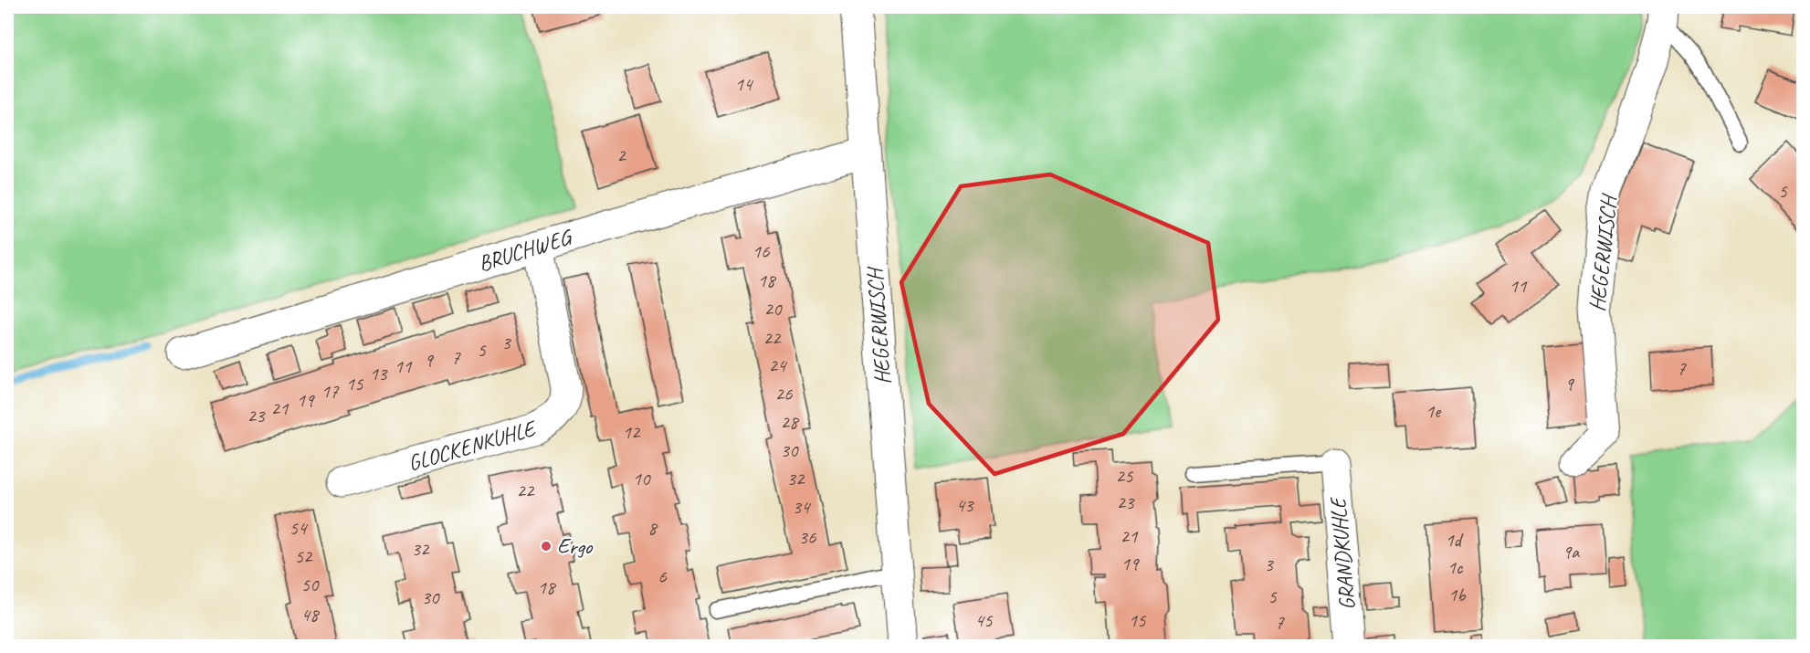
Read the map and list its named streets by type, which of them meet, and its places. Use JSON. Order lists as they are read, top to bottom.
{
  "streets": {
    "street": [
      "BRUCHWEG",
      "HEGERWISCH",
      "GLOCKENKUHLE",
      "GRANDKUHLE"
    ]
  },
  "crossings": [
    ["BRUCHWEG", "HEGERWISCH"],
    ["BRUCHWEG", "GLOCKENKUHLE"]
  ],
  "places": ["Ergo"],
  "house_numbers": [
    "14",
    "2",
    "5",
    "16",
    "18",
    "11",
    "20",
    "22",
    "3",
    "5",
    "7",
    "9",
    "24",
    "11",
    "7",
    "13",
    "15",
    "9",
    "17",
    "26",
    "19",
    "21",
    "1e",
    "23",
    "28",
    "12",
    "30",
    "25",
    "10",
    "32",
    "22",
    "23",
    "43",
    "34",
    "54",
    "8",
    "21",
    "36",
    "1d",
    "32",
    "9a",
    "52",
    "19",
    "3",
    "1c",
    "6",
    "50",
    "18",
    "1b",
    "5",
    "30",
    "48",
    "45",
    "15",
    "7"
  ]
}
